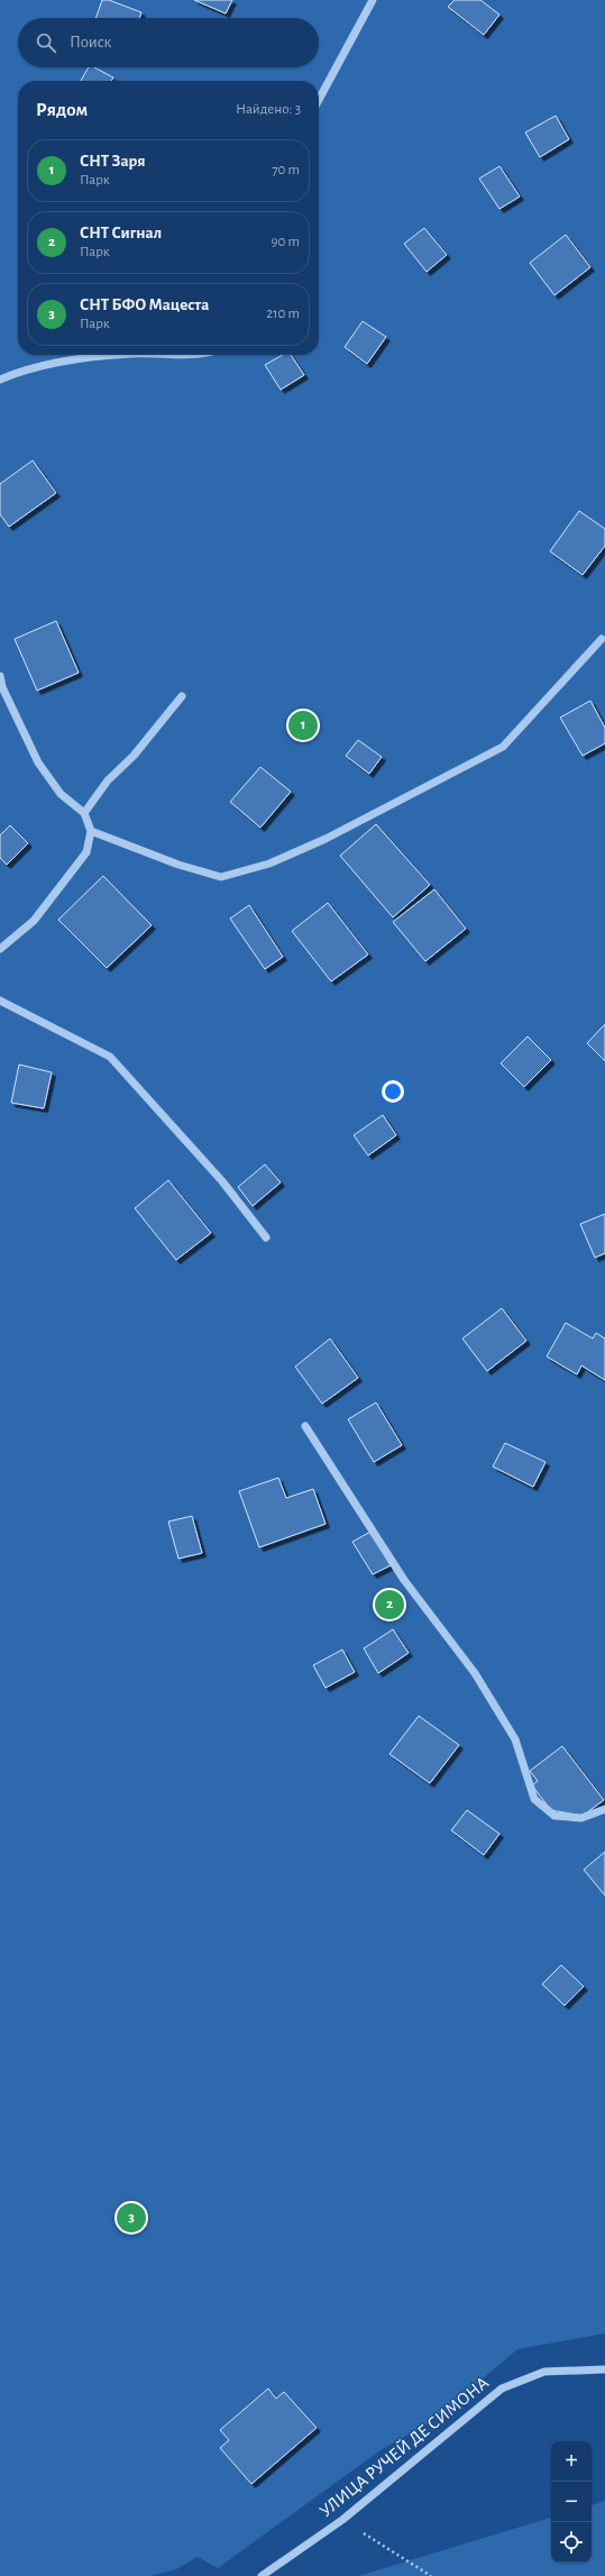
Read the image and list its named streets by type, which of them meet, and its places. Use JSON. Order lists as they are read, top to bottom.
{
  "streets": {
    "street": ["УЛИЦА РУЧЕЙ ДЕ СИМОНА"]
  },
  "page": {
    "search": "Поиск",
    "heading": ["Рядом", "Найдено: 3"],
    "list": [
      {
        "mark": "1",
        "name": "СНТ Заря",
        "note": "Парк",
        "value": "70 m"
      },
      {
        "mark": "2",
        "name": "СНТ Сигнал",
        "note": "Парк",
        "value": "90 m"
      },
      {
        "mark": "3",
        "name": "СНТ БФО Мацеста",
        "note": "Парк",
        "value": "210 m"
      }
    ],
    "pins": ["1", "2", "3"],
    "map_buttons": ["+", "−"]
  }
}
